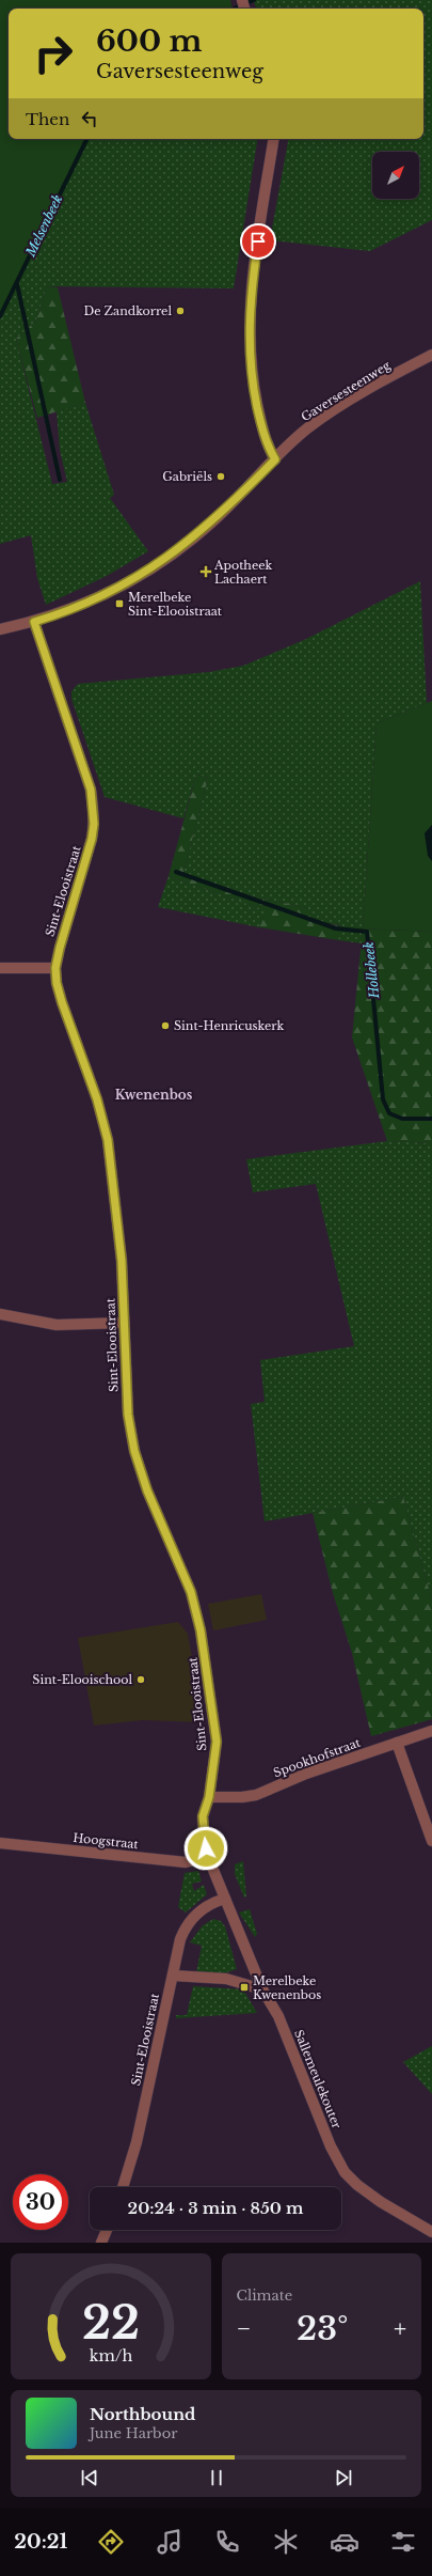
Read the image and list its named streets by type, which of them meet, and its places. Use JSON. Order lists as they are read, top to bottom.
{
  "streets": {
    "street": [
      "Gaversesteenweg",
      "Sint-Elooistraat",
      "Spookhofstraat",
      "Hoogstraat",
      "Sallemeulekouter"
    ]
  },
  "crossings": [
    ["Gaversesteenweg", "Sint-Elooistraat"],
    ["Sint-Elooistraat", "Spookhofstraat"],
    ["Sint-Elooistraat", "Hoogstraat"],
    ["Sint-Elooistraat", "Sallemeulekouter"]
  ],
  "districts": ["Kwenenbos"],
  "water": ["Melsenbeek", "Hollebeek"],
  "places": {
    "other": [
      "De Zandkorrel",
      "Gabriëls",
      "Sint-Henricuskerk",
      "Sint-Elooischool"
    ],
    "health": ["Apotheek Lachaert"],
    "transit": ["Merelbeke Sint-Elooistraat", "Merelbeke Kwenenbos"]
  },
  "north": "top right",
  "page": {
    "turn": ["600 m", "Gaversesteenweg"],
    "then": "Then",
    "limit": "30",
    "trip": "20:24 · 3 min · 850 m",
    "tile": "Climate",
    "heat": ["−", "23°", "+"],
    "song": ["Northbound", "June Harbor"],
    "tabs": "20:21",
    "gauge": ["22", "km/h"]
  }
}
